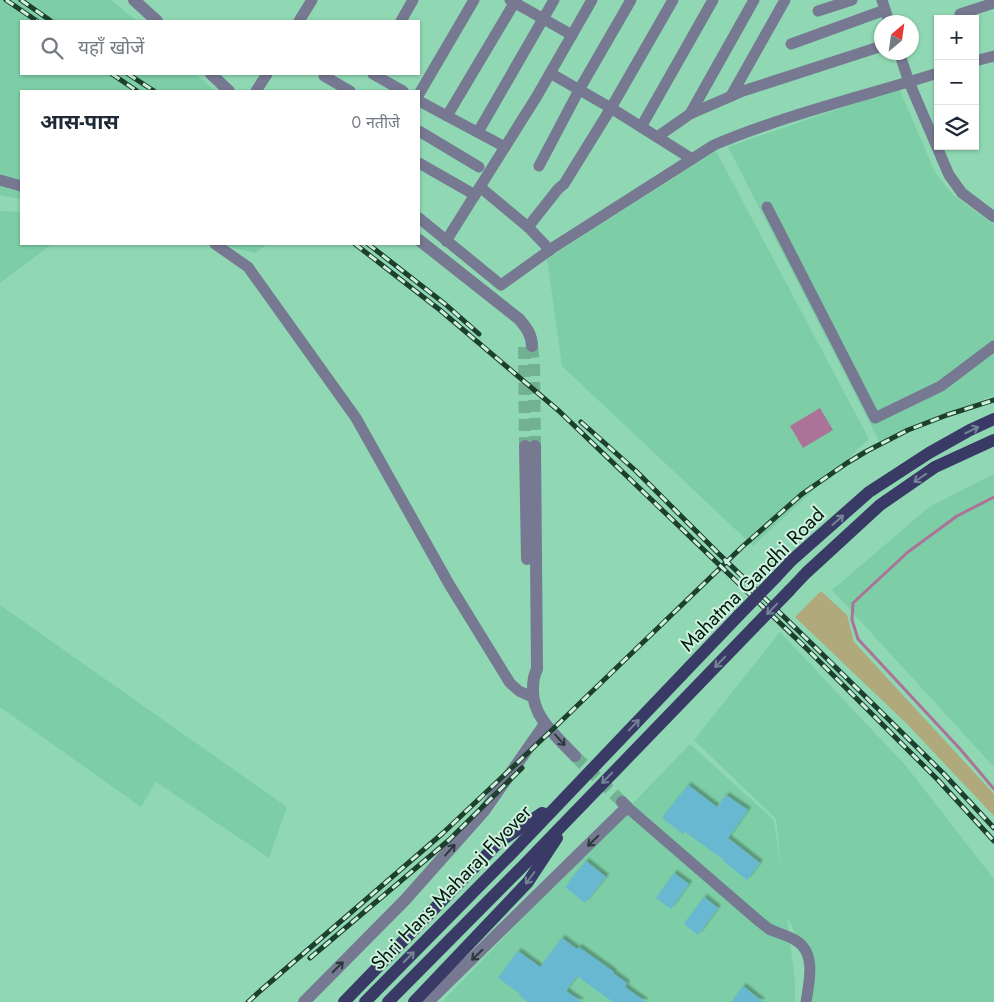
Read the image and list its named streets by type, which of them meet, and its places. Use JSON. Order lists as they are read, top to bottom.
{
  "streets": {
    "main road": ["Mahatma Gandhi Road", "Shri Hans Maharaj Flyover"]
  },
  "crossings": [
    ["Mahatma Gandhi Road", "Shri Hans Maharaj Flyover"]
  ],
  "north": "top right",
  "page": {
    "map_buttons": ["+", "−"],
    "search": "यहाँ खोजें",
    "heading": ["आस-पास", "0 नतीजे"]
  }
}
